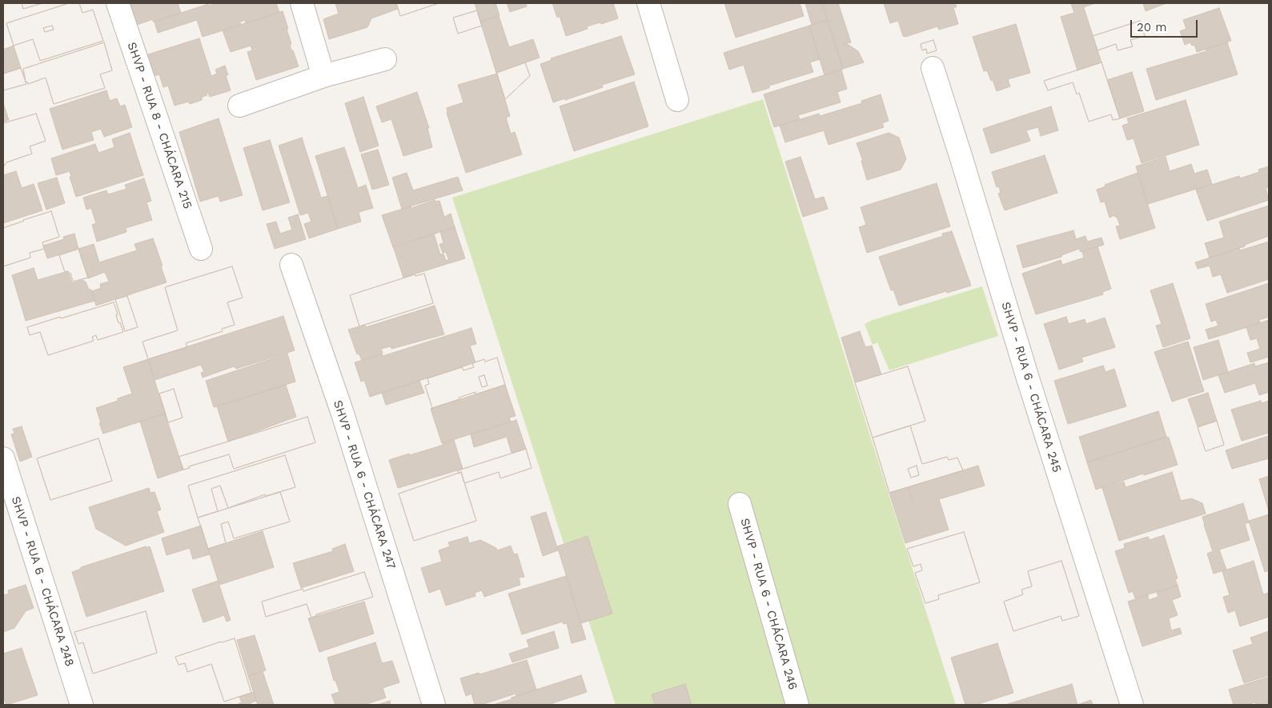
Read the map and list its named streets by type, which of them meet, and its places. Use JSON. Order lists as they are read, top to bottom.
{
  "streets": {
    "street": [
      "SHVP - RUA 8 - CHÁCARA 215",
      "SHVP - RUA 6 - CHÁCARA 245",
      "SHVP - RUA 6 - CHÁCARA 247",
      "SHVP - RUA 6 - CHÁCARA 248",
      "SHVP - RUA 6 - CHÁCARA 246"
    ]
  },
  "scale_bar": "20 m"
}
